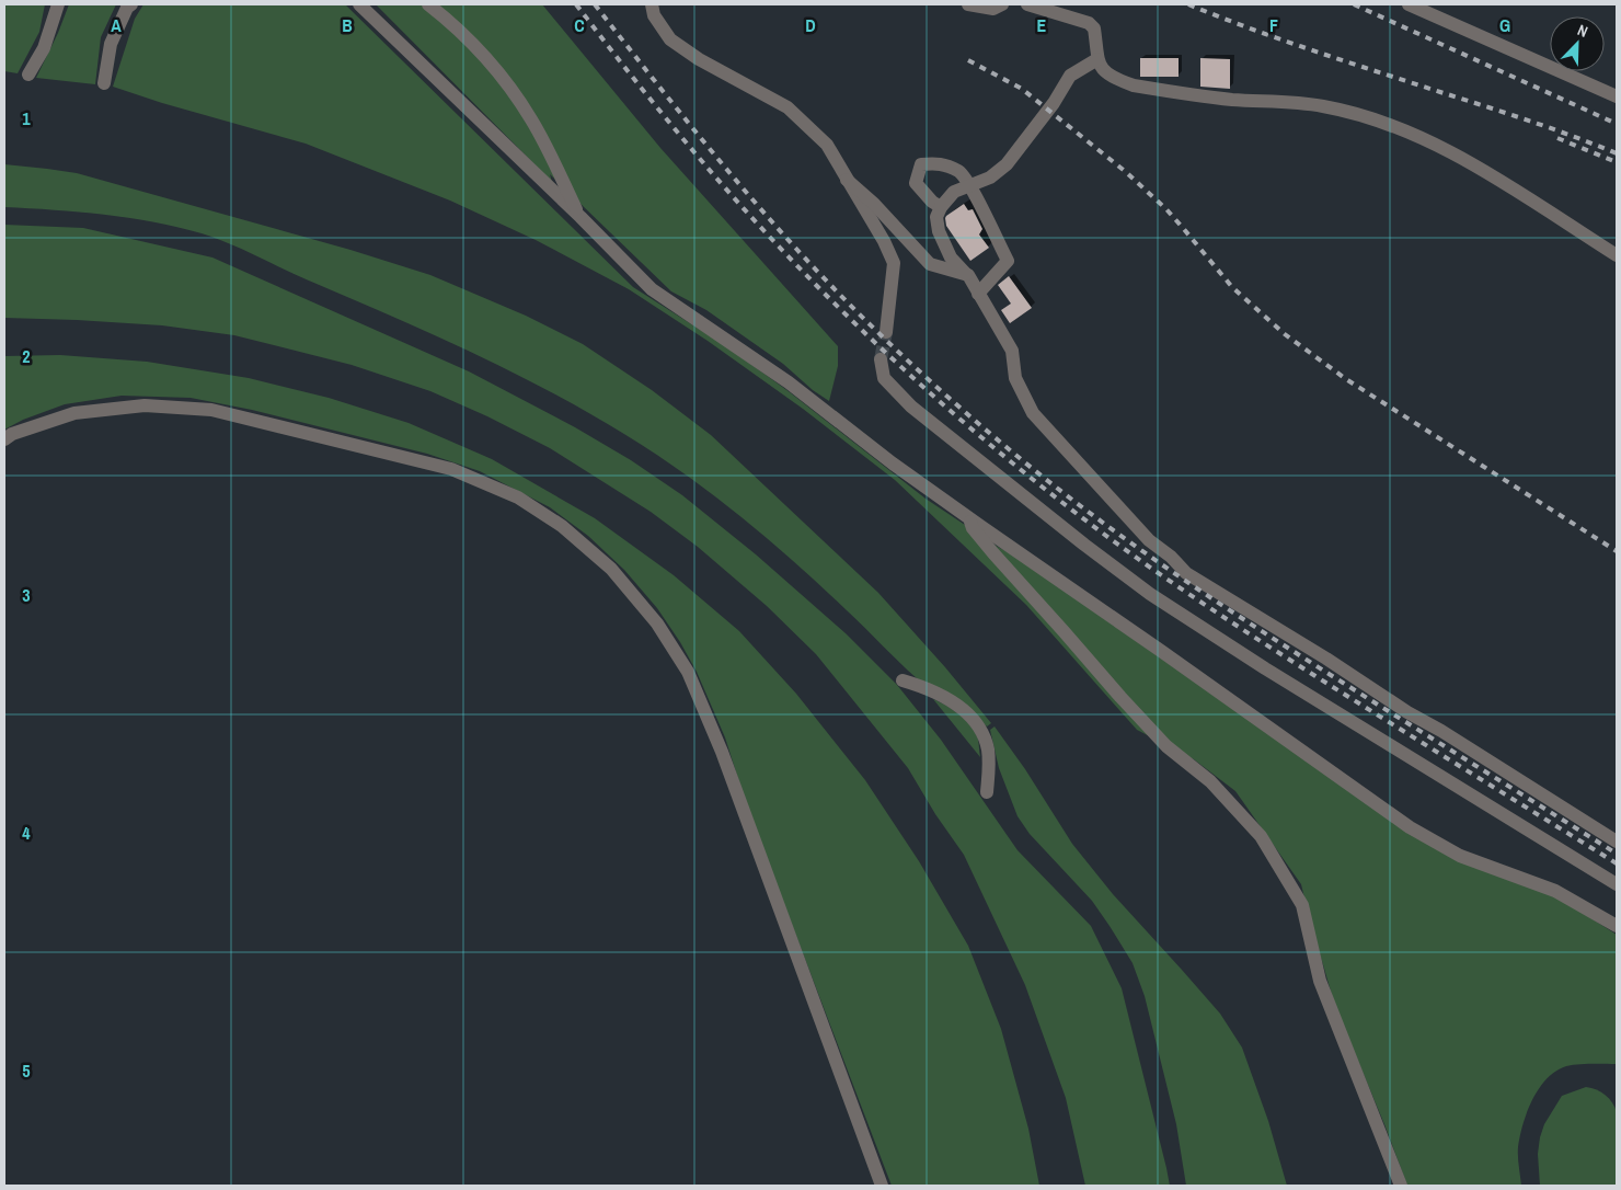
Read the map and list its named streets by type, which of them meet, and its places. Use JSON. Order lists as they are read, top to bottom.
{
  "north": "top right",
  "grid": {
    "columns": [
      "A",
      "B",
      "C",
      "D",
      "E",
      "F",
      "G"
    ],
    "rows": [
      "1",
      "2",
      "3",
      "4",
      "5"
    ]
  }
}
